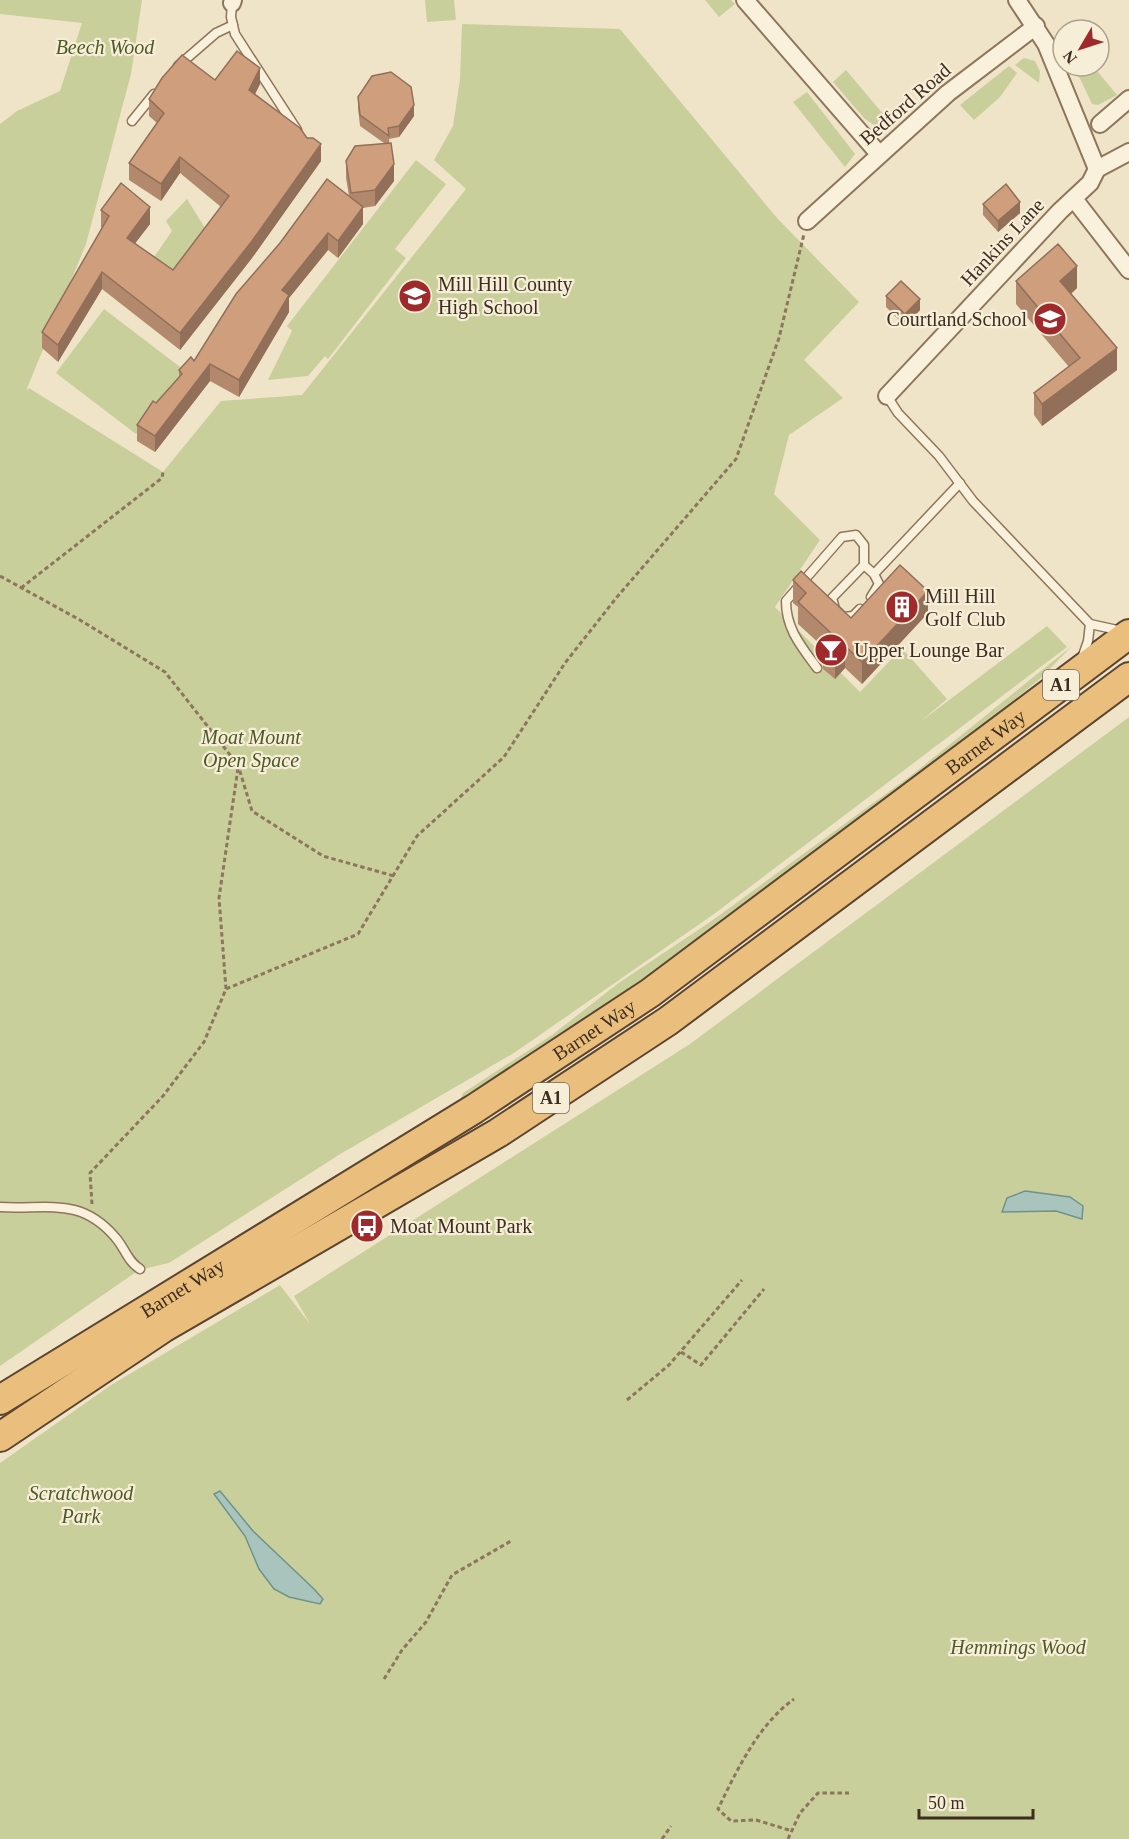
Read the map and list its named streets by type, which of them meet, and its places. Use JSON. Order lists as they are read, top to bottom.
{
  "streets": {
    "highway": ["A1", "Barnet Way"],
    "street": ["Bedford Road", "Hankins Lane"]
  },
  "parks": [
    "Beech Wood",
    "Moat Mount Open Space",
    "Scratchwood Park",
    "Hemmings Wood"
  ],
  "places": {
    "school or university": ["Mill Hill County High School", "Courtland School"],
    "building": ["Mill Hill Golf Club"],
    "bar": ["Upper Lounge Bar"],
    "bus stop": ["Moat Mount Park"]
  },
  "scale_bar": "50 m",
  "north": "bottom left"
}
